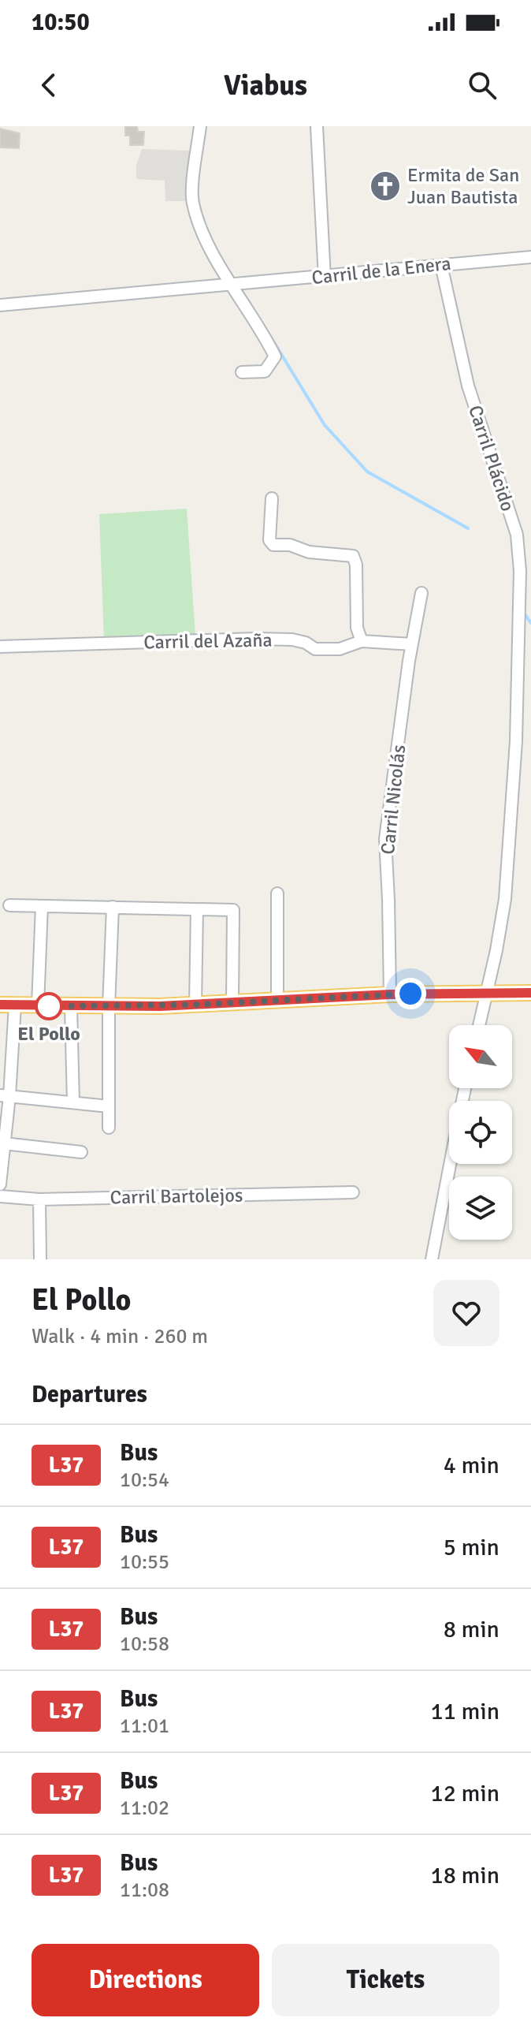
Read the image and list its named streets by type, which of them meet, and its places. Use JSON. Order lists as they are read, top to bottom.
{
  "streets": {
    "street": [
      "Carril de la Enera",
      "Carril Plácido",
      "Carril del Azaña",
      "Carril Nicolás",
      "Carril Bartolejos"
    ]
  },
  "crossings": [
    ["Carril de la Enera", "Carril Plácido"],
    ["Carril del Azaña", "Carril Nicolás"]
  ],
  "places": {
    "church": ["Ermita de San Juan Bautista"],
    "other": ["El Pollo"]
  },
  "lines": ["bus line L37"],
  "north": "top left",
  "page": {
    "status": "10:50",
    "header": "Viabus",
    "heading": [
      ["El Pollo", "Walk · 4 min · 260 m"],
      "Departures"
    ],
    "list": [
      {
        "mark": "L37",
        "name": "Bus",
        "note": "10:54",
        "value": "4 min"
      },
      {
        "mark": "L37",
        "name": "Bus",
        "note": "10:55",
        "value": "5 min"
      },
      {
        "mark": "L37",
        "name": "Bus",
        "note": "10:58",
        "value": "8 min"
      },
      {
        "mark": "L37",
        "name": "Bus",
        "note": "11:01",
        "value": "11 min"
      },
      {
        "mark": "L37",
        "name": "Bus",
        "note": "11:02",
        "value": "12 min"
      },
      {
        "mark": "L37",
        "name": "Bus",
        "note": "11:08",
        "value": "18 min"
      }
    ],
    "buttons": ["Directions", "Tickets"]
  }
}
